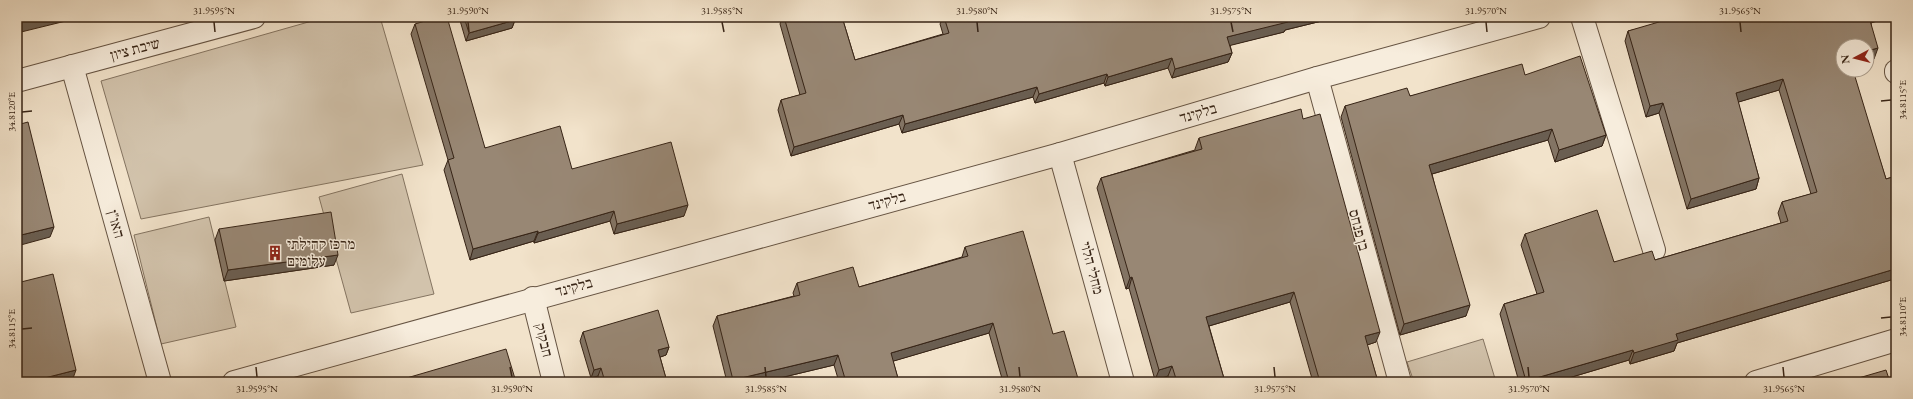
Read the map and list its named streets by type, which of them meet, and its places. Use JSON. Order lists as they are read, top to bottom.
{
  "streets": {
    "street": [
      "שיבת ציון",
      "בלקינד",
      "האו\"ן",
      "בן פנחס",
      "מחלי הלוי",
      "חבקוק"
    ]
  },
  "crossings": [
    ["שיבת ציון", "האו\"ן"],
    ["בלקינד", "בן פנחס"],
    ["בלקינד", "מחלי הלוי"],
    ["בלקינד", "חבקוק"]
  ],
  "places": {
    "building": ["מרכז קהילתי עלומים"]
  },
  "north": "left",
  "coordinates": [
    "31.9595°N",
    "31.9590°N",
    "31.9585°N",
    "31.9580°N",
    "31.9575°N",
    "31.9570°N",
    "31.9565°N",
    "34.8115°E",
    "34.8120°E",
    "34.8110°E"
  ]
}
